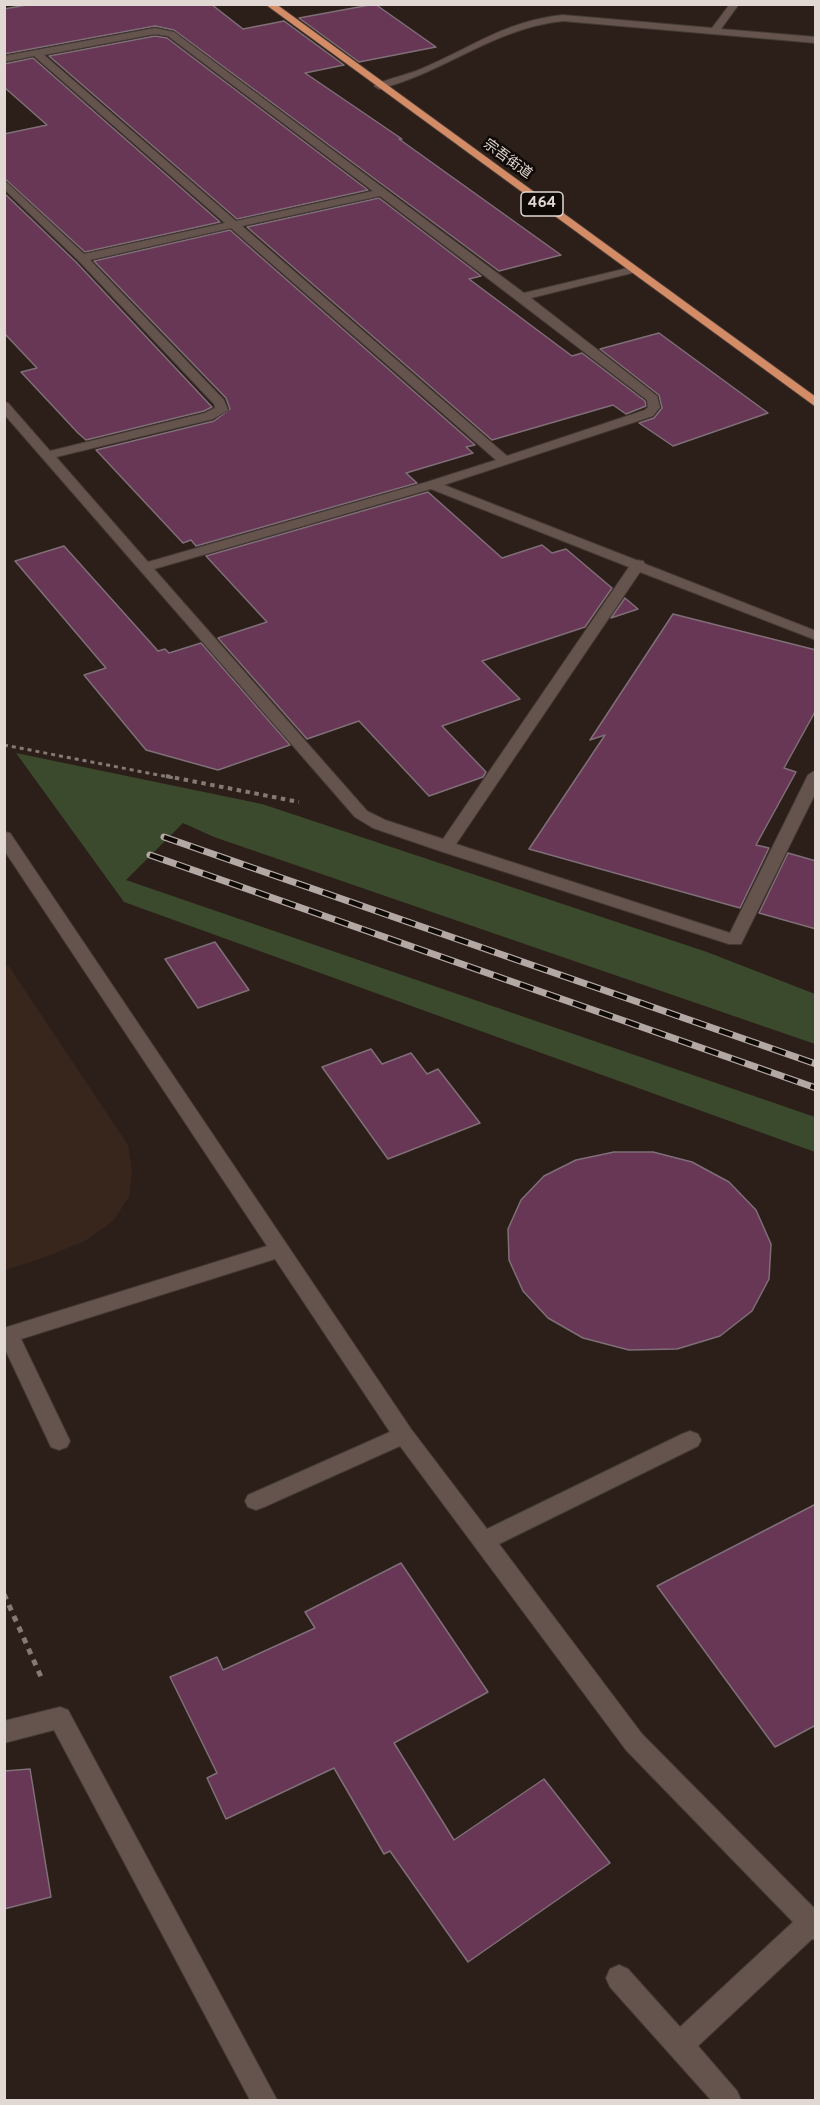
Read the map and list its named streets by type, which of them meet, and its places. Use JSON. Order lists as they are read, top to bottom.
{
  "streets": {
    "highway": ["宗吾街道", "464"]
  }
}
